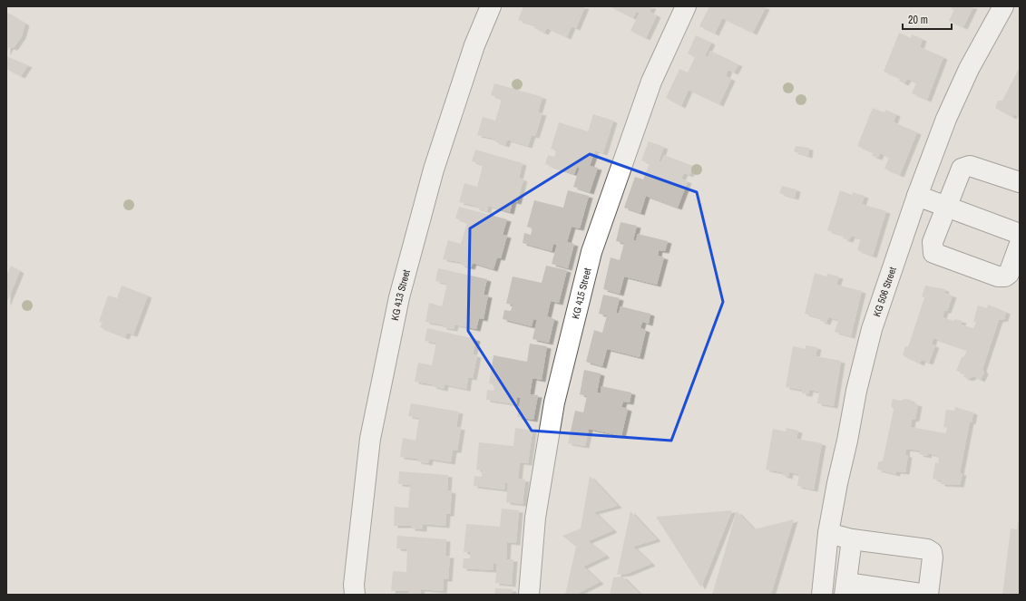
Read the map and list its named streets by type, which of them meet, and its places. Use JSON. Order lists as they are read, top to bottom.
{
  "streets": {
    "street": ["KG 506 Street", "KG 415 Street", "KG 413 Street"]
  },
  "scale_bar": "20 m"
}
